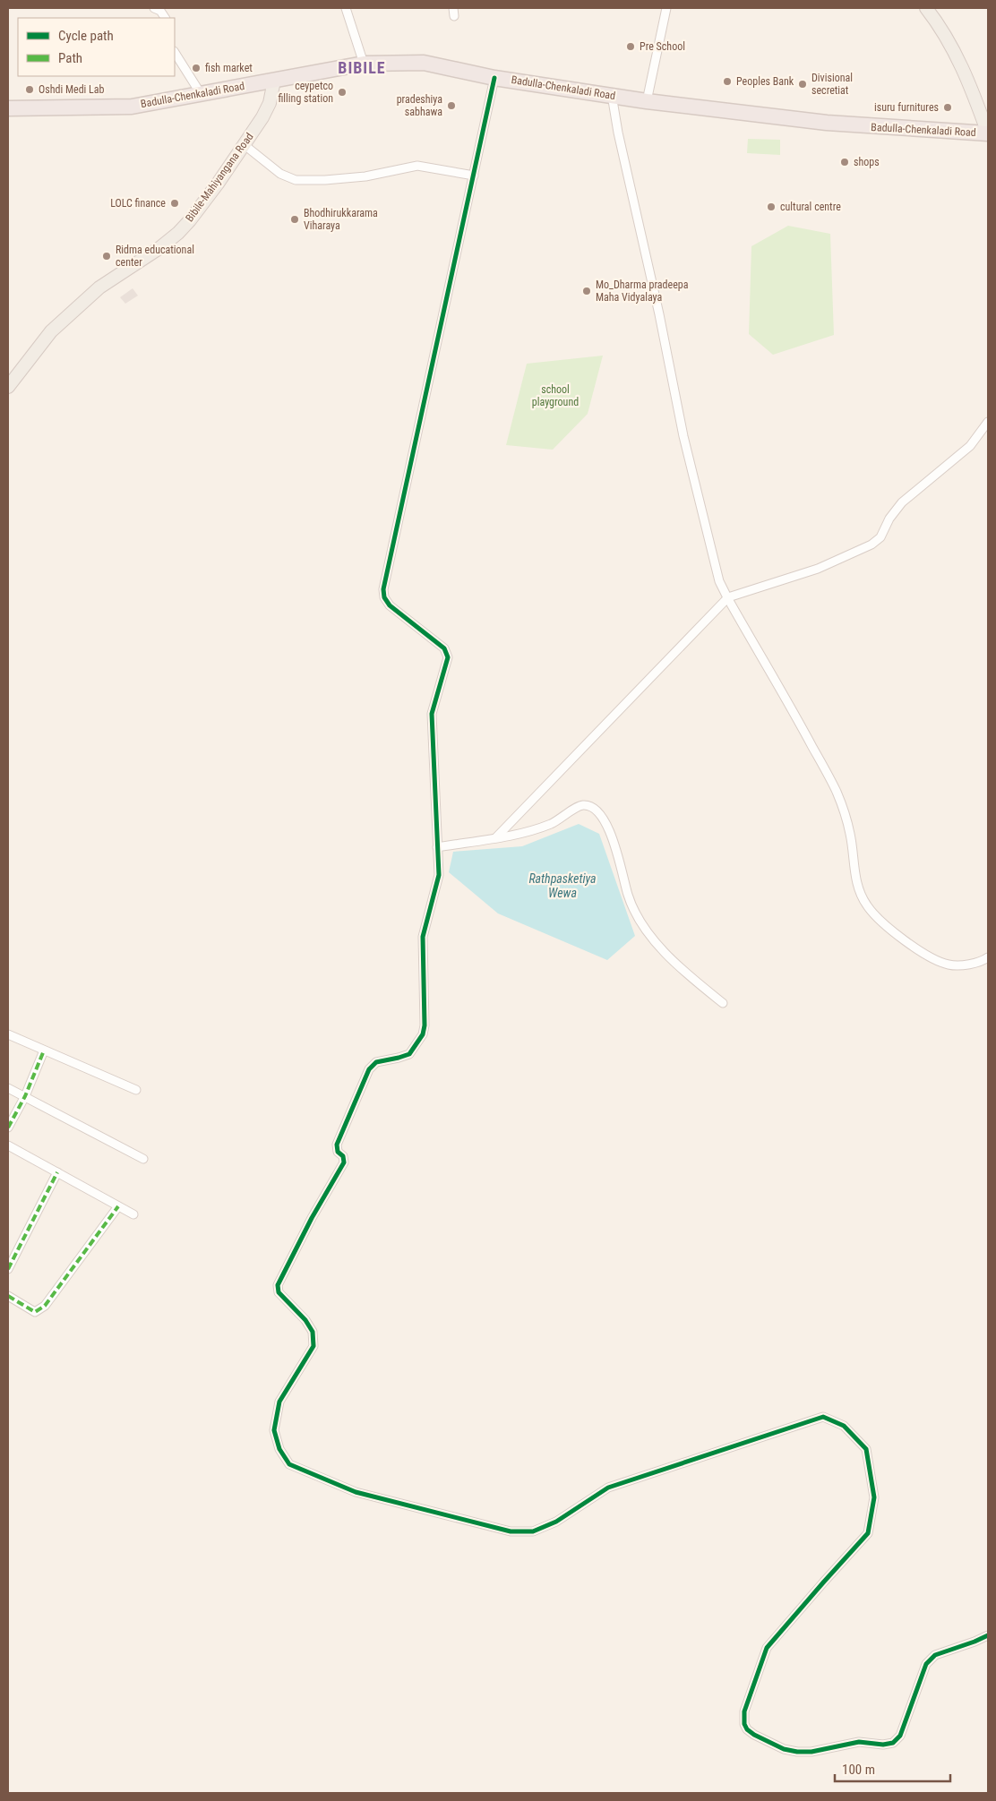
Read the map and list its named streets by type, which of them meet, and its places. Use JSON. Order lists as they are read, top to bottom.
{
  "streets": {
    "highway": ["Badulla-Chenkaladi Road"],
    "main road": ["Bibile-Mahiyangana Road"]
  },
  "crossings": [
    ["Badulla-Chenkaladi Road", "Bibile-Mahiyangana Road"]
  ],
  "districts": ["BIBILE"],
  "water": ["Rathpasketiya Wewa"],
  "parks": ["school playground"],
  "places": [
    "Pre School",
    "fish market",
    "Peoples Bank",
    "Divisional secretiat",
    "Oshdi Medi Lab",
    "ceypetco filling station",
    "pradeshiya sabhawa",
    "isuru furnitures",
    "shops",
    "LOLC finance",
    "cultural centre",
    "Bhodhirukkarama Viharaya",
    "Ridma educational center",
    "Mo_Dharma pradeepa Maha Vidyalaya"
  ],
  "legend": ["Cycle path", "Path"],
  "scale_bar": "100 m"
}
